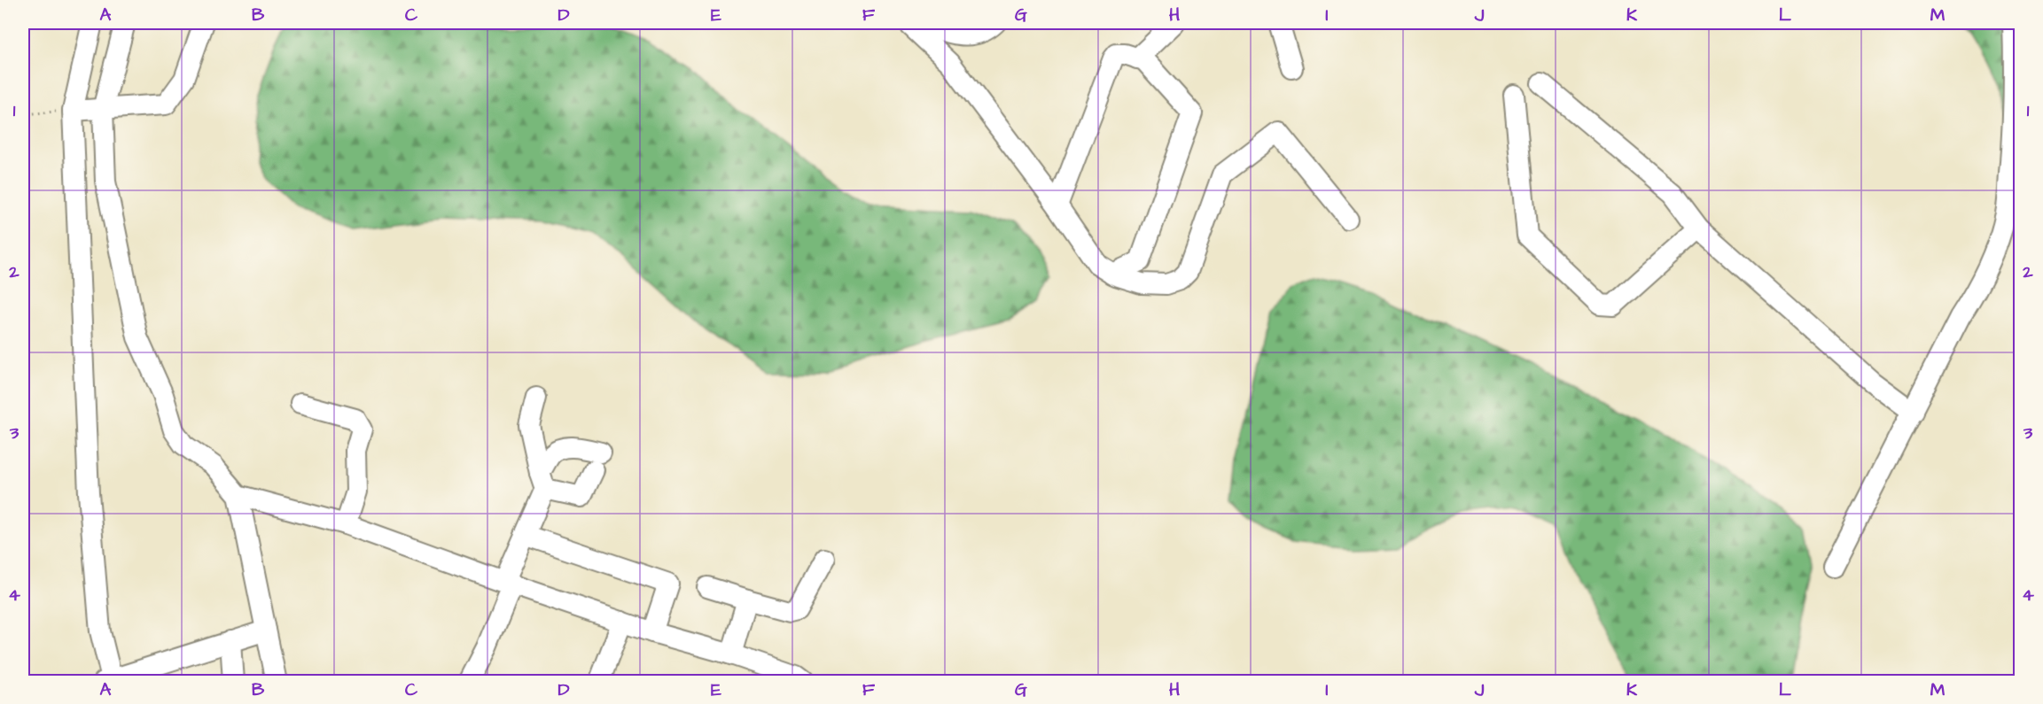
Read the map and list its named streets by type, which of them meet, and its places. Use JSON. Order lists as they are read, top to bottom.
{
  "grid": {
    "columns": [
      "A",
      "B",
      "C",
      "D",
      "E",
      "F",
      "G",
      "H",
      "I",
      "J",
      "K",
      "L",
      "M"
    ],
    "rows": [
      "1",
      "2",
      "3",
      "4"
    ]
  }
}
